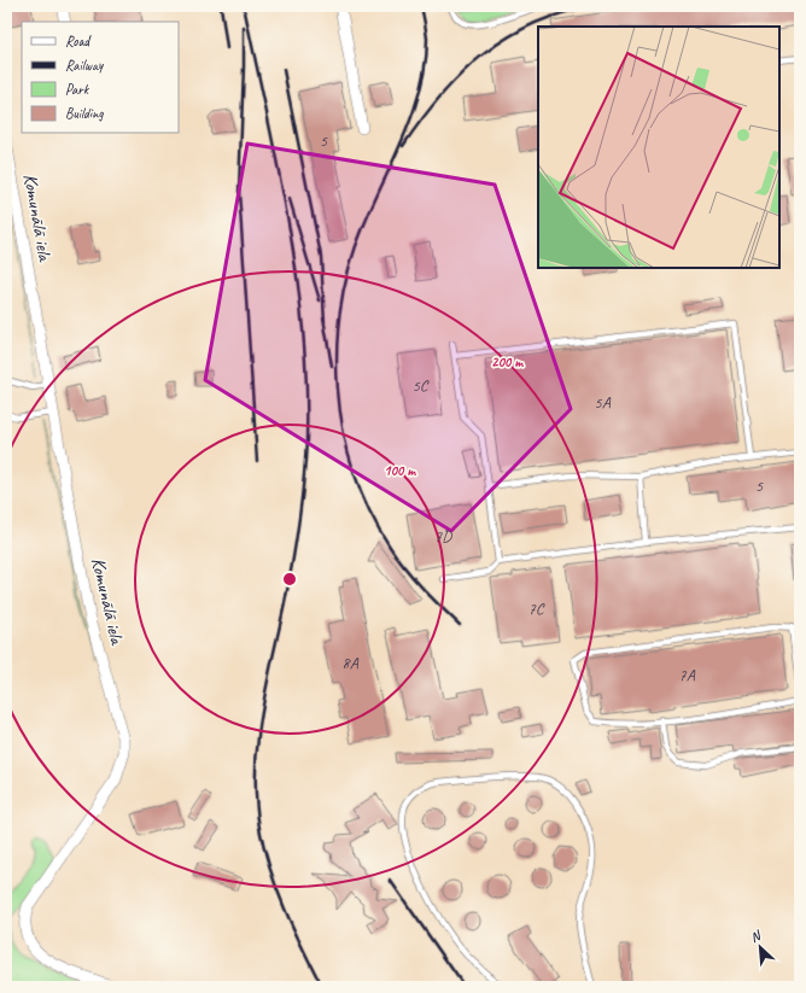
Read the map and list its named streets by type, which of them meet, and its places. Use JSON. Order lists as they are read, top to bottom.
{
  "streets": {
    "street": ["Komunālā iela"]
  },
  "house_numbers": [
    "5",
    "5C",
    "5A",
    "5",
    "7D",
    "7C",
    "8A",
    "7A"
  ],
  "legend": [
    "Road",
    "Railway",
    "Park",
    "Building"
  ],
  "north": "top left",
  "rings": ["200 m", "100 m"]
}
